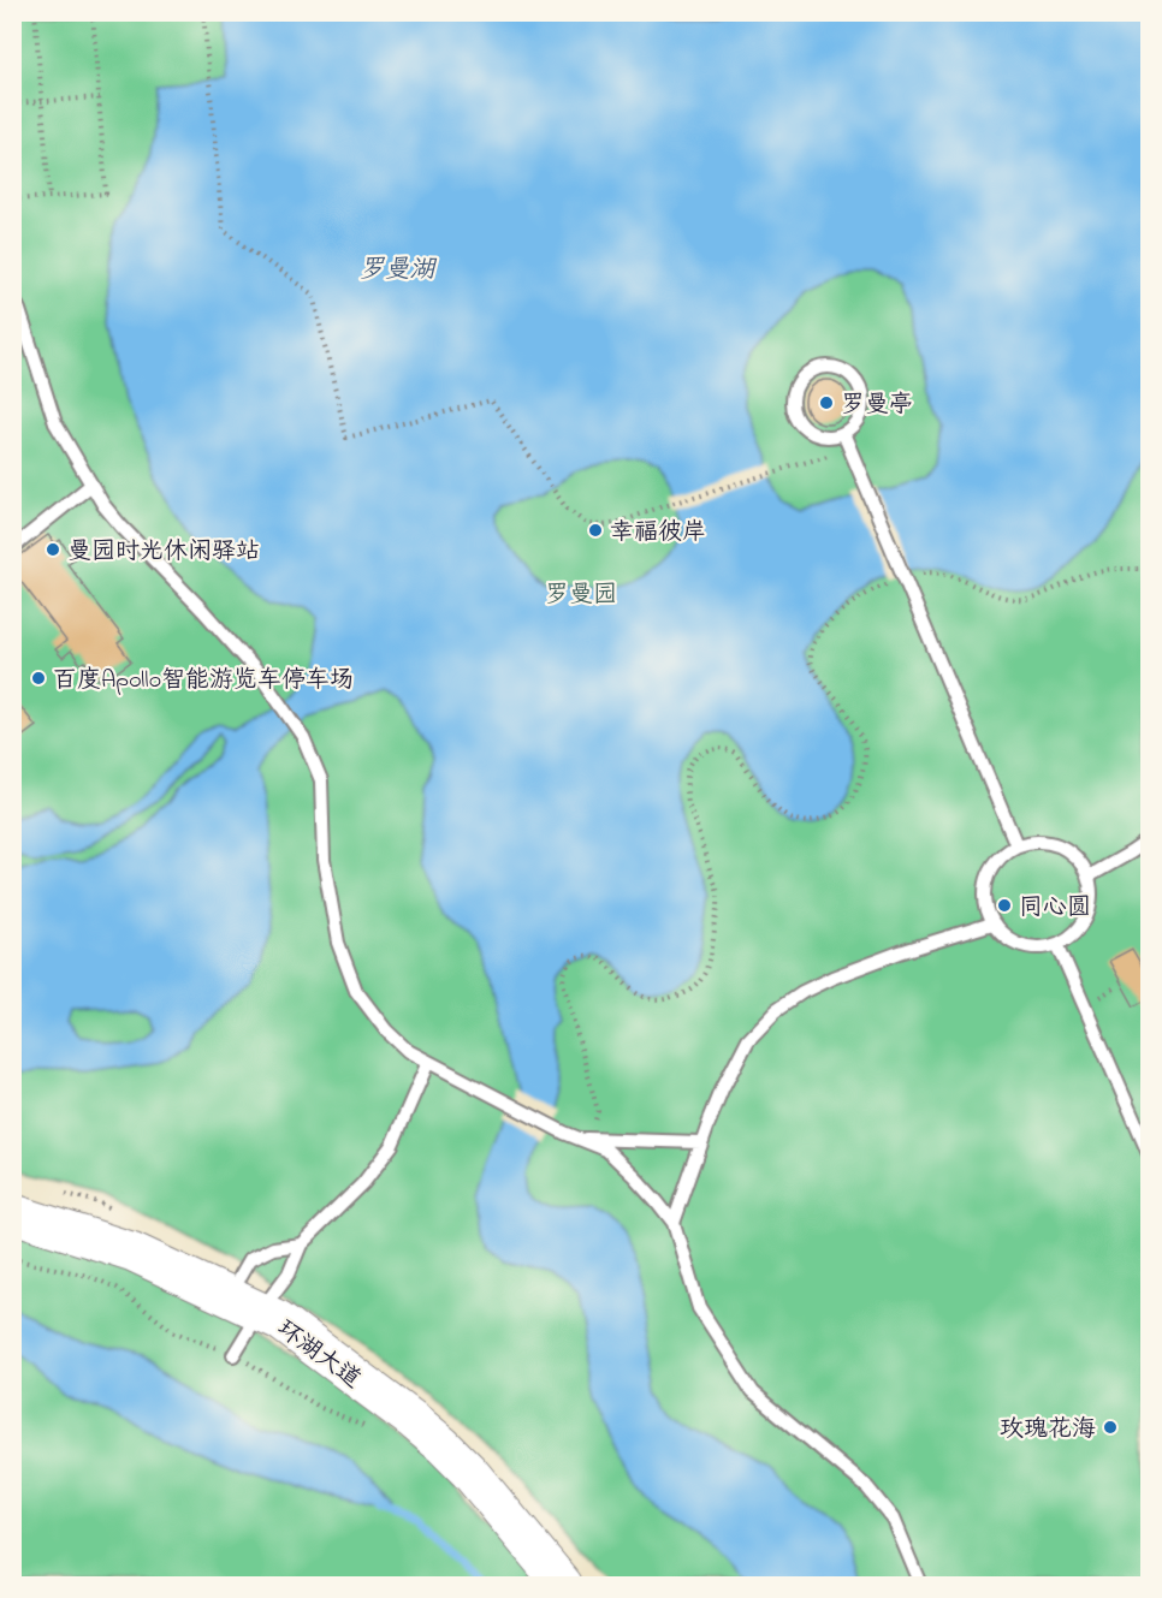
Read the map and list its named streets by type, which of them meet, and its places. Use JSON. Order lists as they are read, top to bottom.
{
  "streets": {
    "street": ["环湖大道"]
  },
  "water": ["罗曼湖"],
  "parks": ["罗曼园"],
  "places": [
    "罗曼亭",
    "幸福彼岸",
    "曼园时光休闲驿站",
    "百度Apollo智能游览车停车场",
    "同心圆",
    "玫瑰花海"
  ]
}
